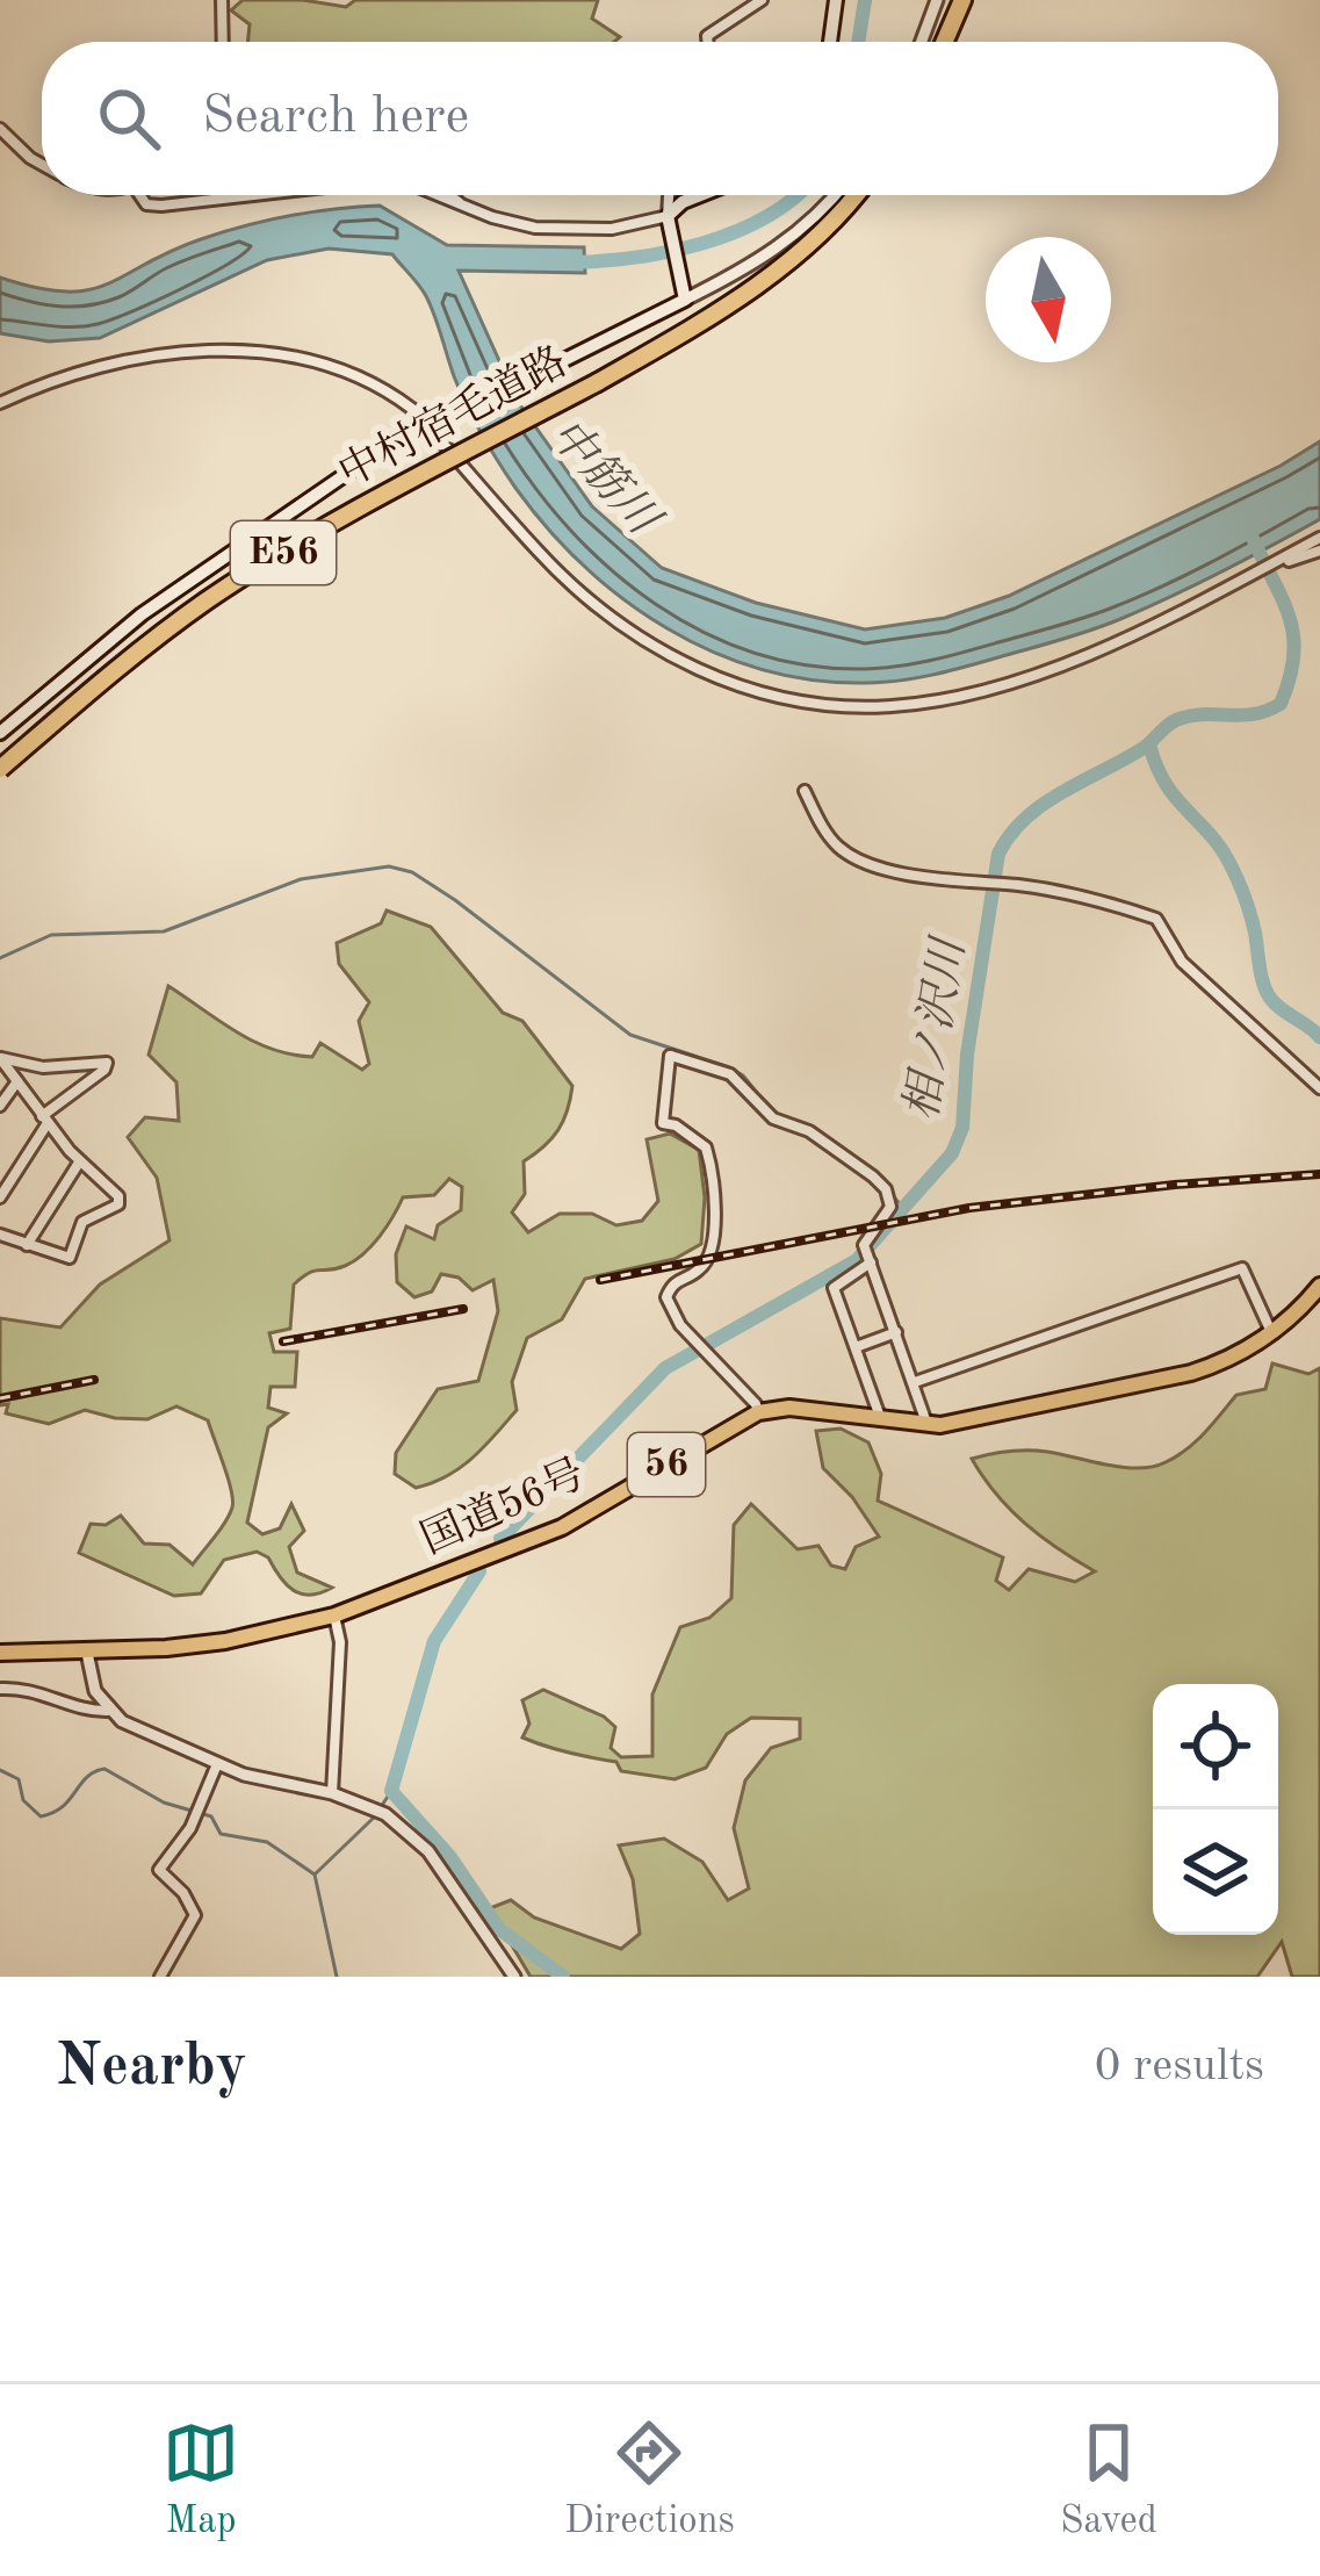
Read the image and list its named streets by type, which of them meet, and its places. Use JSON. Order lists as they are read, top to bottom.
{
  "streets": {
    "highway": [
      "中村宿毛道路",
      "E56",
      "56",
      "国道56号"
    ]
  },
  "crossings": [
    ["56", "国道56号"]
  ],
  "water": ["中筋川", "相ノ沢川"],
  "north": "bottom",
  "page": {
    "search": "Search here",
    "heading": ["Nearby", "0 results"],
    "nav": ["Map", "Directions", "Saved"]
  }
}
